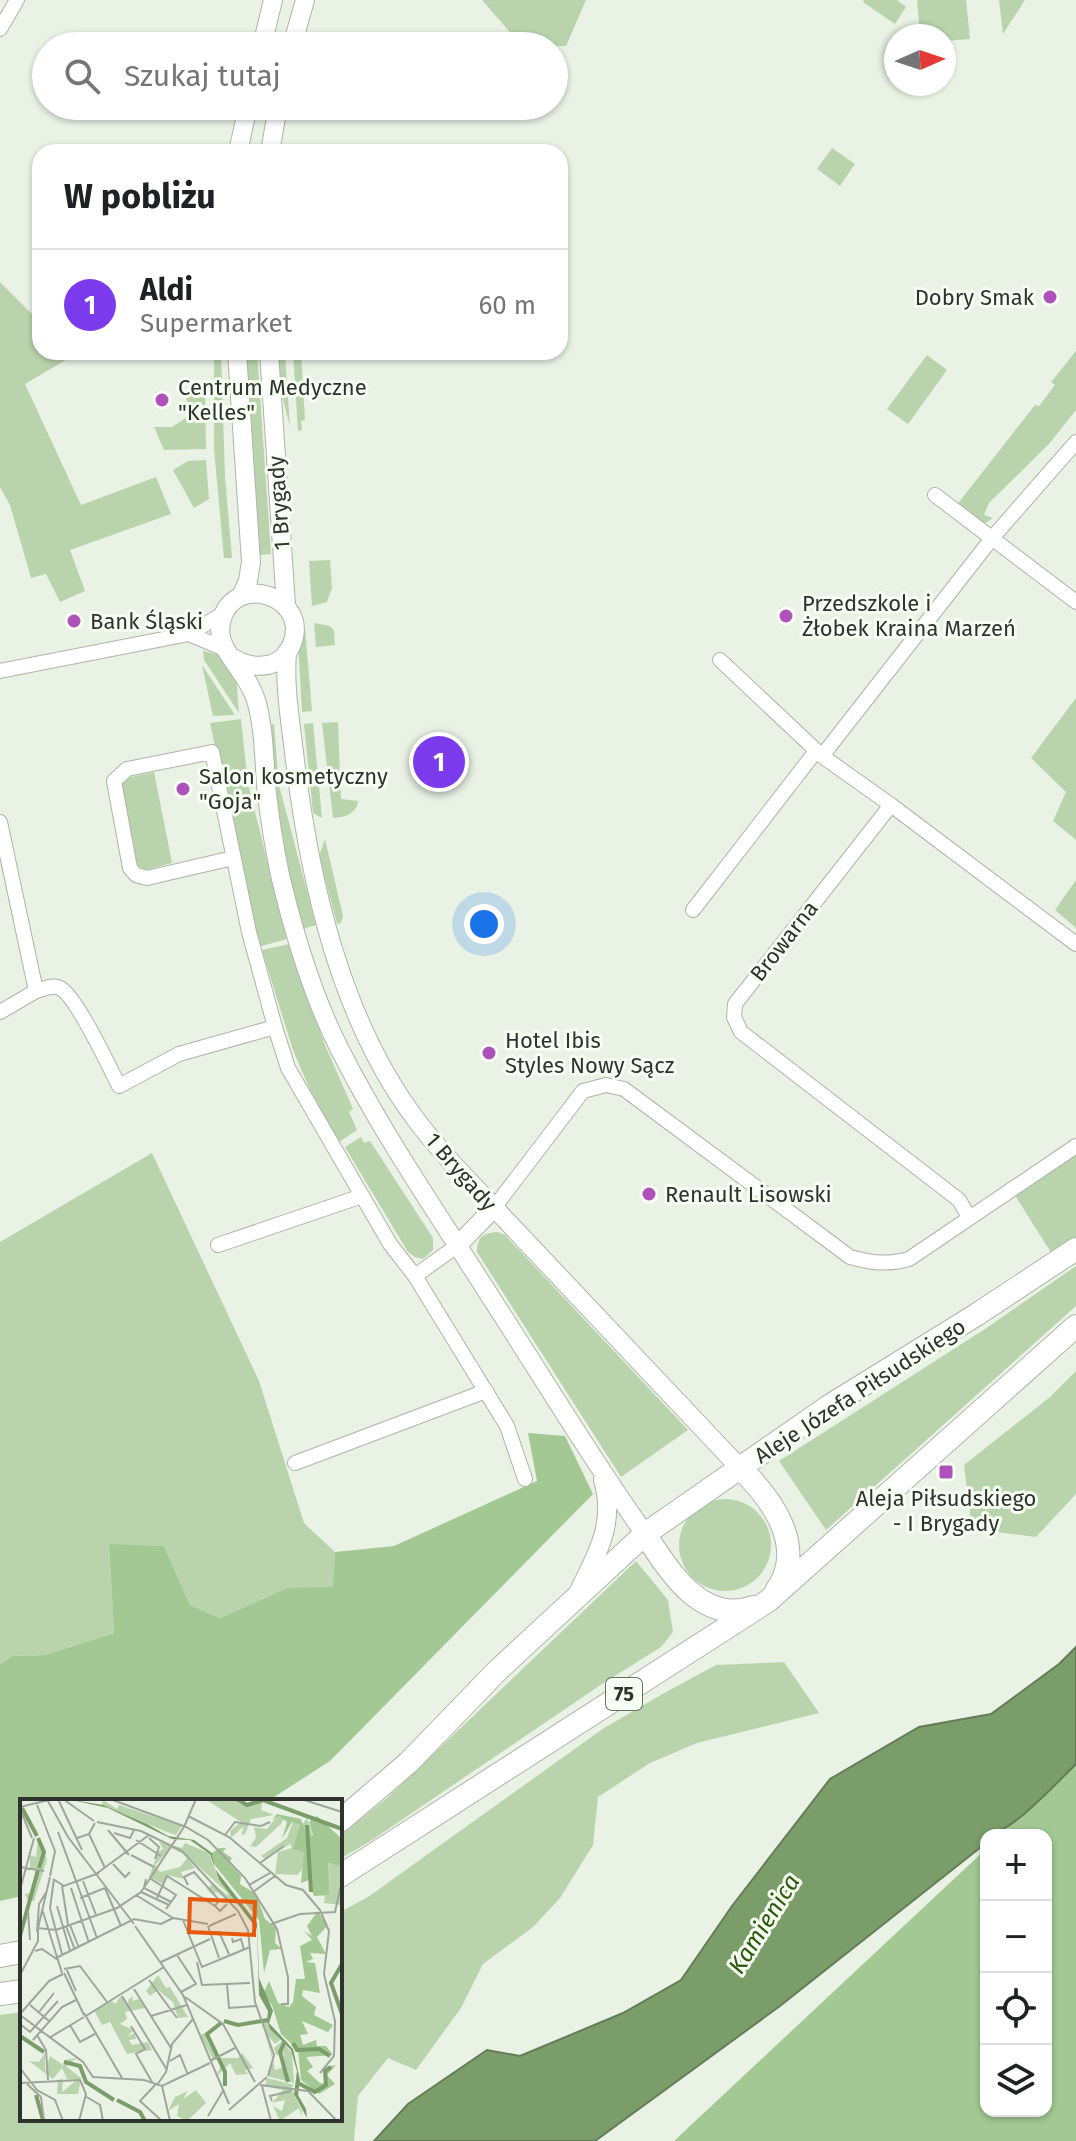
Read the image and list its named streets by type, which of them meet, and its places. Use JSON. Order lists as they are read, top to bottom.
{
  "streets": {
    "main road": ["1 Brygady", "Aleje Józefa Piłsudskiego", "75"],
    "street": ["Browarna"]
  },
  "crossings": [
    ["1 Brygady", "Aleje Józefa Piłsudskiego"],
    ["1 Brygady", "75"],
    ["Aleje Józefa Piłsudskiego", "75"]
  ],
  "water": ["Kamienica"],
  "places": {
    "other": [
      "Dobry Smak",
      "Centrum Medyczne \"Kelles\"",
      "Przedszkole i Żłobek Kraina Marzeń",
      "Bank Śląski",
      "Salon kosmetyczny \"Goja\"",
      "Hotel Ibis Styles Nowy Sącz",
      "Renault Lisowski"
    ],
    "transit": ["Aleja Piłsudskiego - I Brygady"]
  },
  "north": "right",
  "page": {
    "search": "Szukaj tutaj",
    "heading": "W pobliżu",
    "list": [
      {
        "mark": "1",
        "name": "Aldi",
        "note": "Supermarket",
        "value": "60 m"
      }
    ],
    "pins": "1",
    "map_buttons": ["+", "−"]
  }
}
